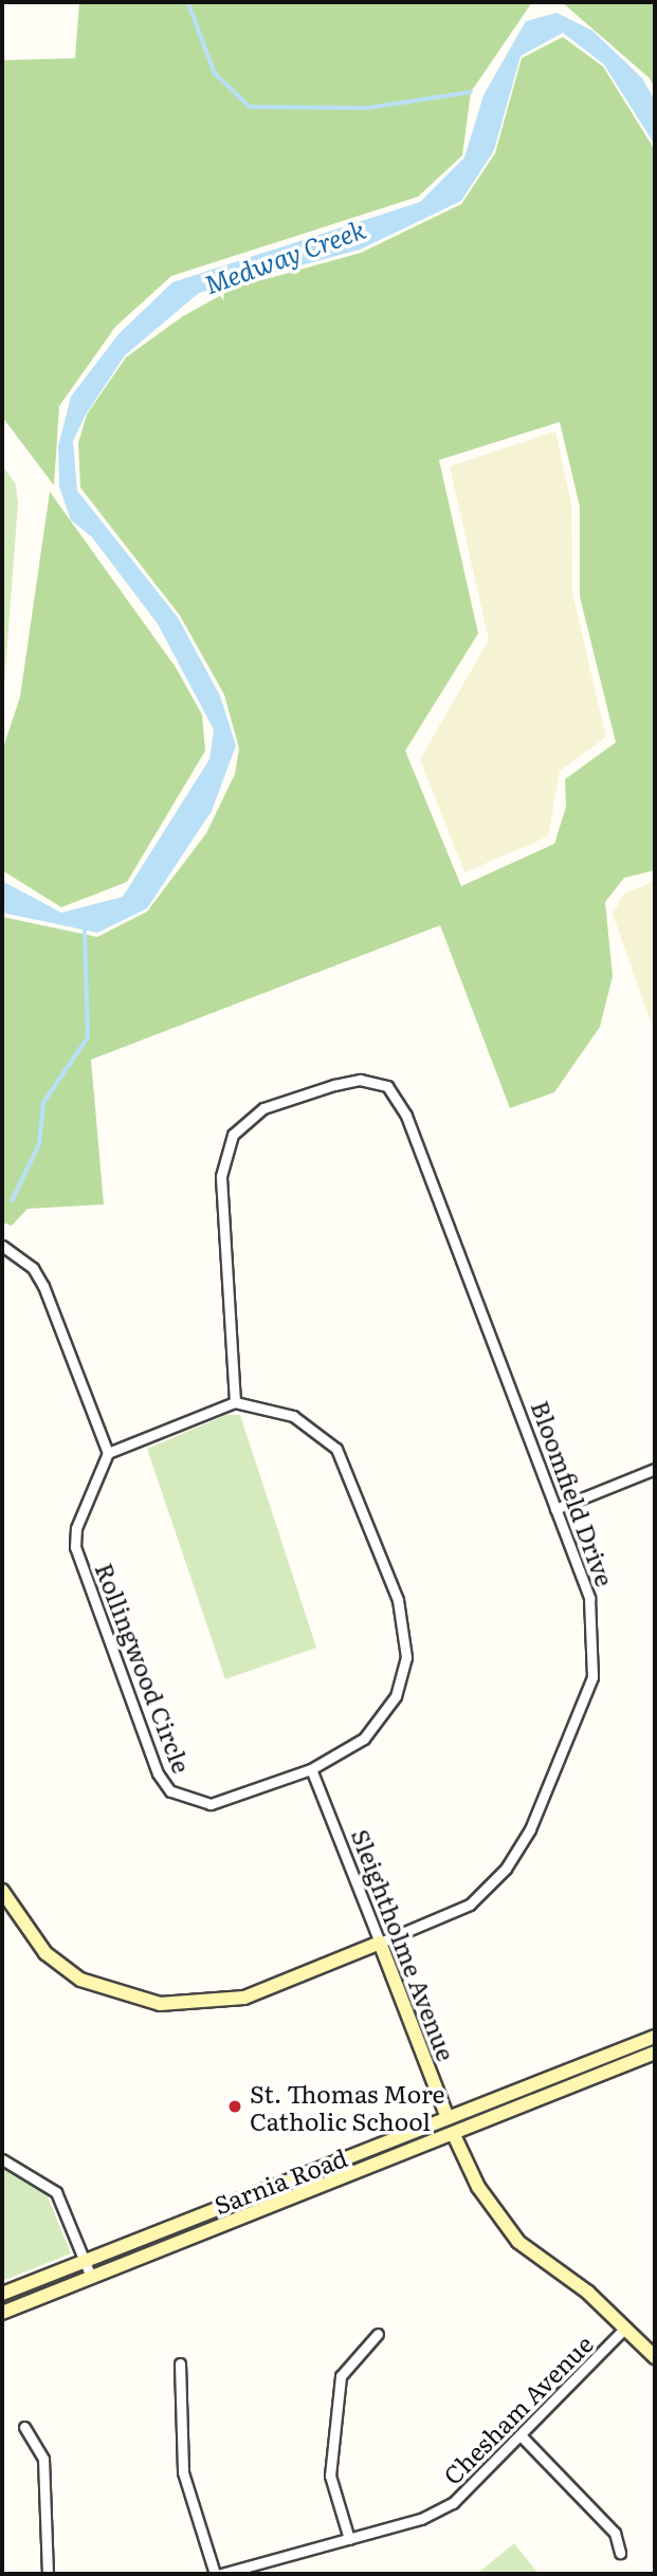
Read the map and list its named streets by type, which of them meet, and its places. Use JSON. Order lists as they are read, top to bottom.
{
  "streets": {
    "main road": ["Bloomfield Drive", "Sleightholme Avenue", "Sarnia Road"],
    "street": ["Rollingwood Circle", "Chesham Avenue"]
  },
  "crossings": [
    ["Bloomfield Drive", "Rollingwood Circle"],
    ["Bloomfield Drive", "Sleightholme Avenue"],
    ["Rollingwood Circle", "Sleightholme Avenue"],
    ["Sleightholme Avenue", "Sarnia Road"]
  ],
  "water": ["Medway Creek"],
  "places": ["St. Thomas More Catholic School"]
}
